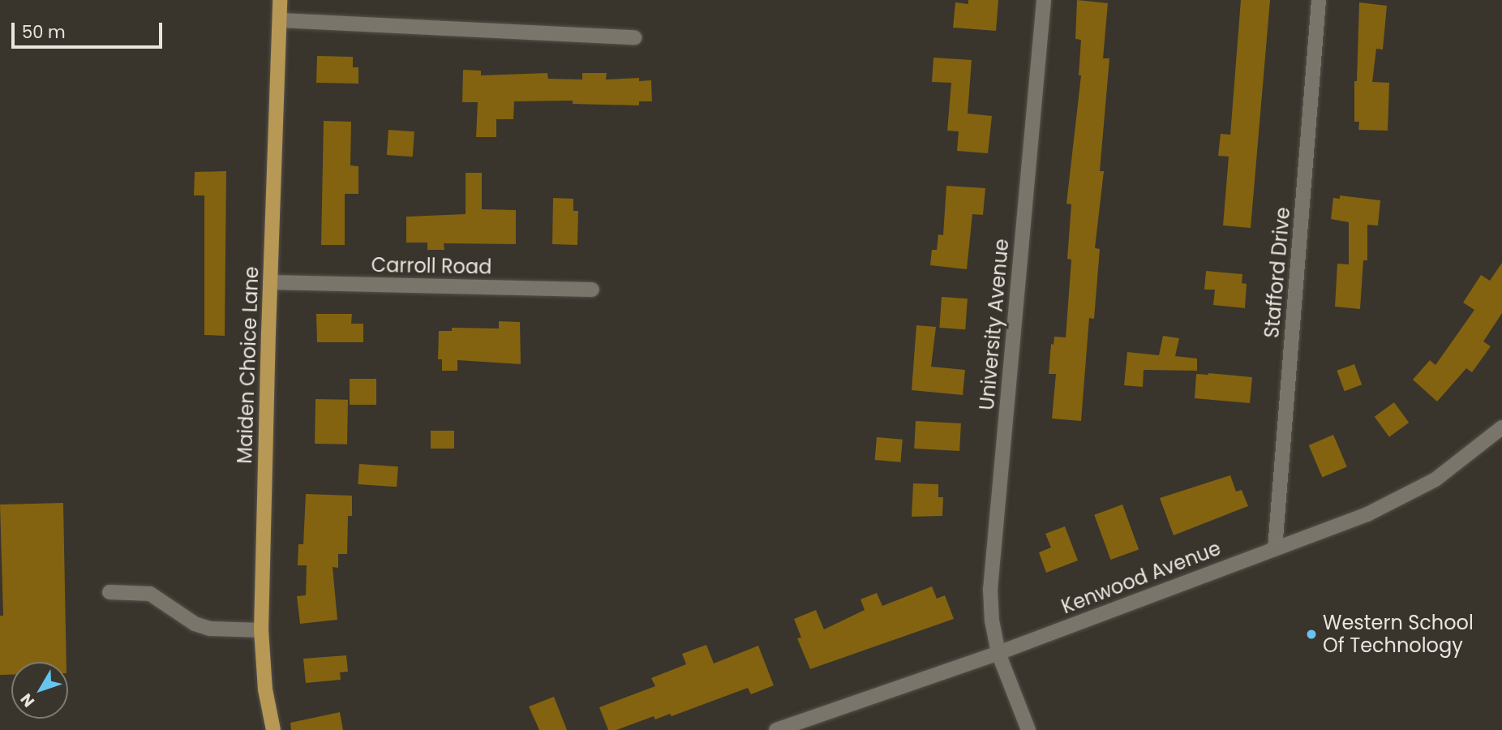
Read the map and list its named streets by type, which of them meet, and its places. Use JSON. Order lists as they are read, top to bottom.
{
  "streets": {
    "main road": ["Maiden Choice Lane"],
    "street": [
      "Carroll Road",
      "Stafford Drive",
      "University Avenue",
      "Kenwood Avenue"
    ]
  },
  "crossings": [
    ["Carroll Road", "Maiden Choice Lane"],
    ["Stafford Drive", "Kenwood Avenue"],
    ["University Avenue", "Kenwood Avenue"]
  ],
  "places": ["Western School Of Technology"],
  "scale_bar": "50 m",
  "north": "bottom left"
}
